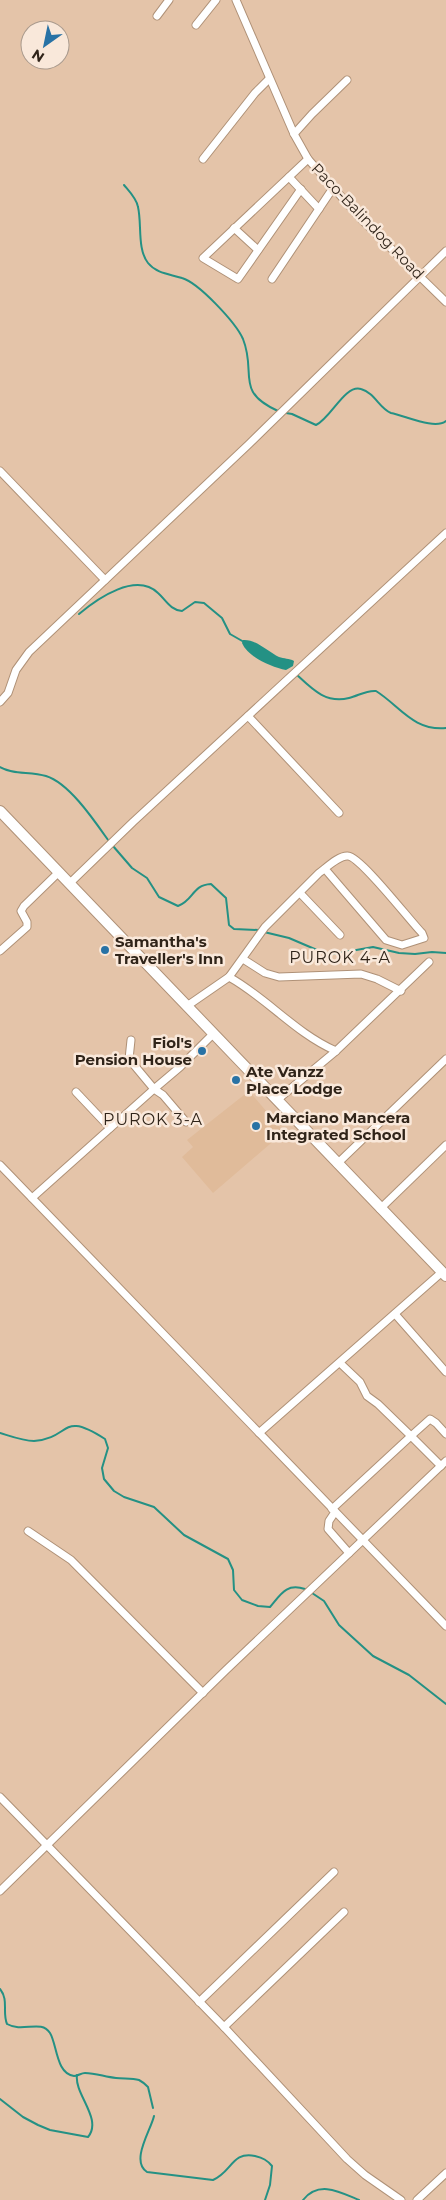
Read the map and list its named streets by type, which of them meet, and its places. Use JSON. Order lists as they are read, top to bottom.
{
  "streets": {
    "street": ["Paco-Balindog Road"]
  },
  "districts": ["PUROK 4-A", "PUROK 3-A"],
  "places": [
    "Samantha's Traveller's Inn",
    "Fiol's Pension House",
    "Ate Vanzz Place Lodge",
    "Marciano Mancera Integrated School"
  ],
  "north": "bottom left"
}
